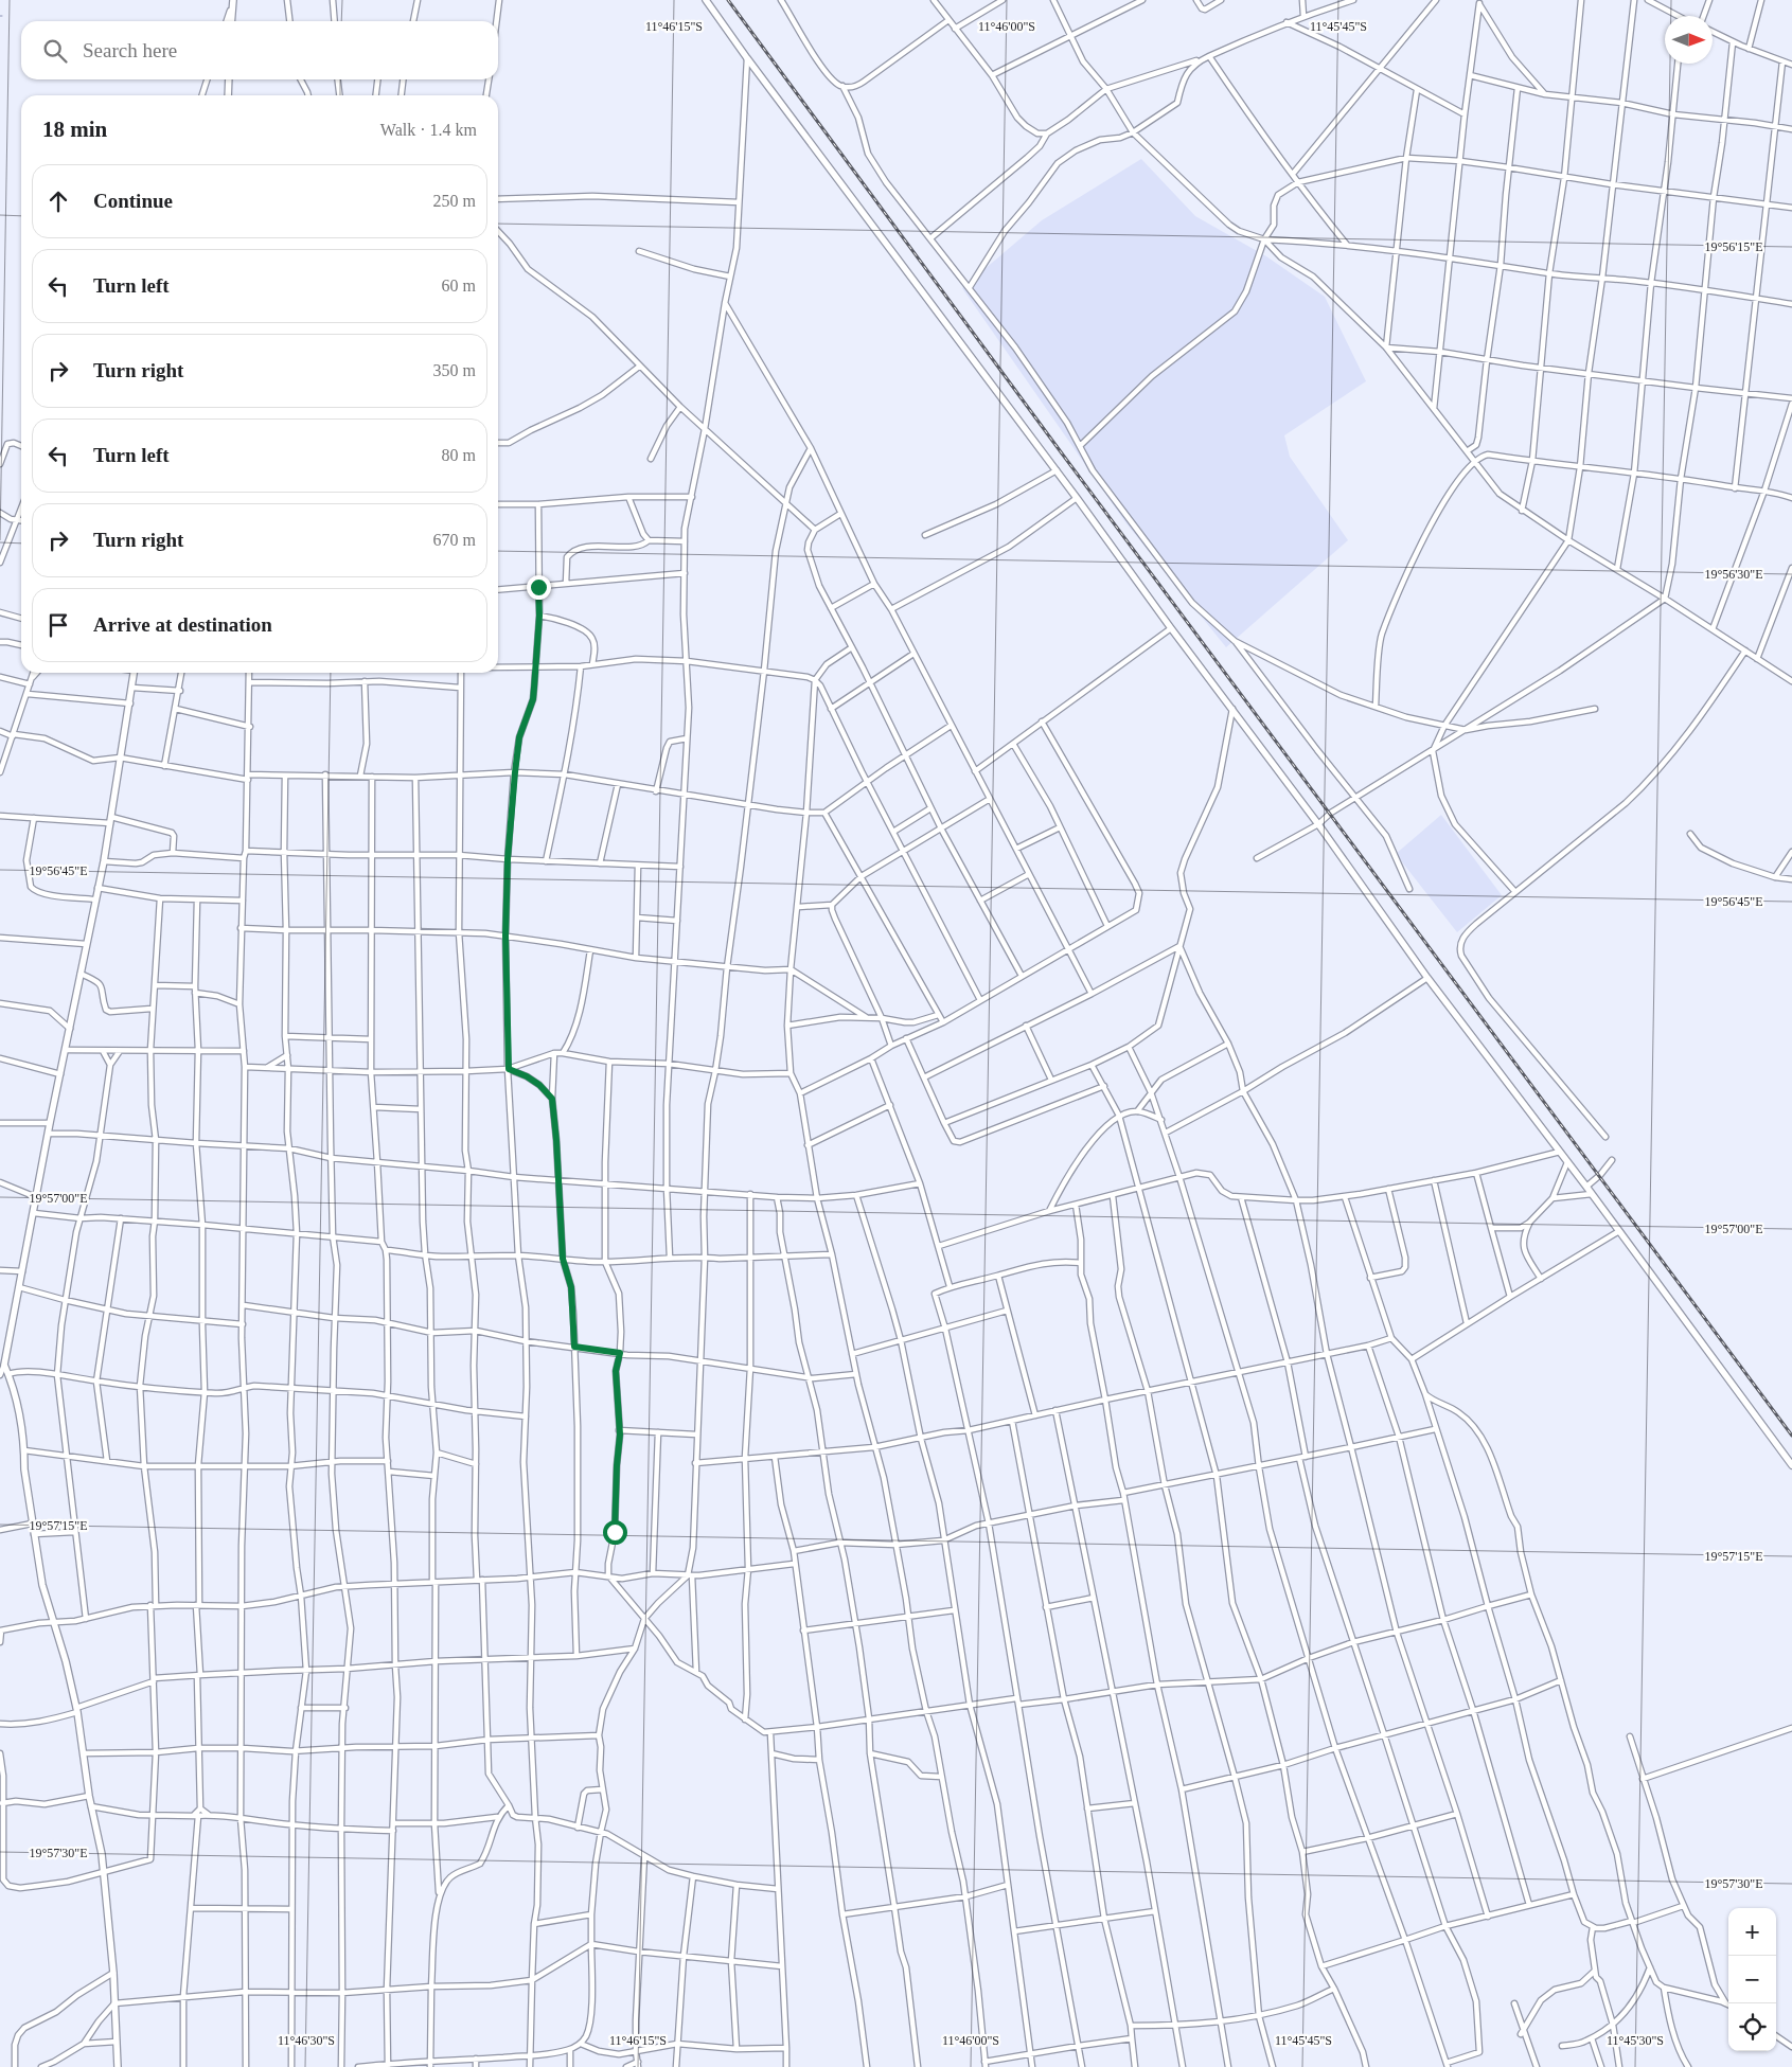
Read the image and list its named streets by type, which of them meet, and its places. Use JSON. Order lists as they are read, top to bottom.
{
  "north": "right",
  "page": {
    "search": "Search here",
    "heading": ["18 min", "Walk · 1.4 km"],
    "list": [
      ["Continue", "250 m"],
      ["Turn left", "60 m"],
      ["Turn right", "350 m"],
      ["Turn left", "80 m"],
      ["Turn right", "670 m"],
      "Arrive at destination"
    ],
    "map_buttons": ["+", "−"]
  },
  "coordinates": [
    "11°46'15\"S",
    "11°46'00\"S",
    "11°45'45\"S",
    "19°56'15\"E",
    "19°56'30\"E",
    "19°56'45\"E",
    "19°57'00\"E",
    "19°57'15\"E",
    "19°57'30\"E",
    "11°46'30\"S",
    "11°45'30\"S"
  ]
}
